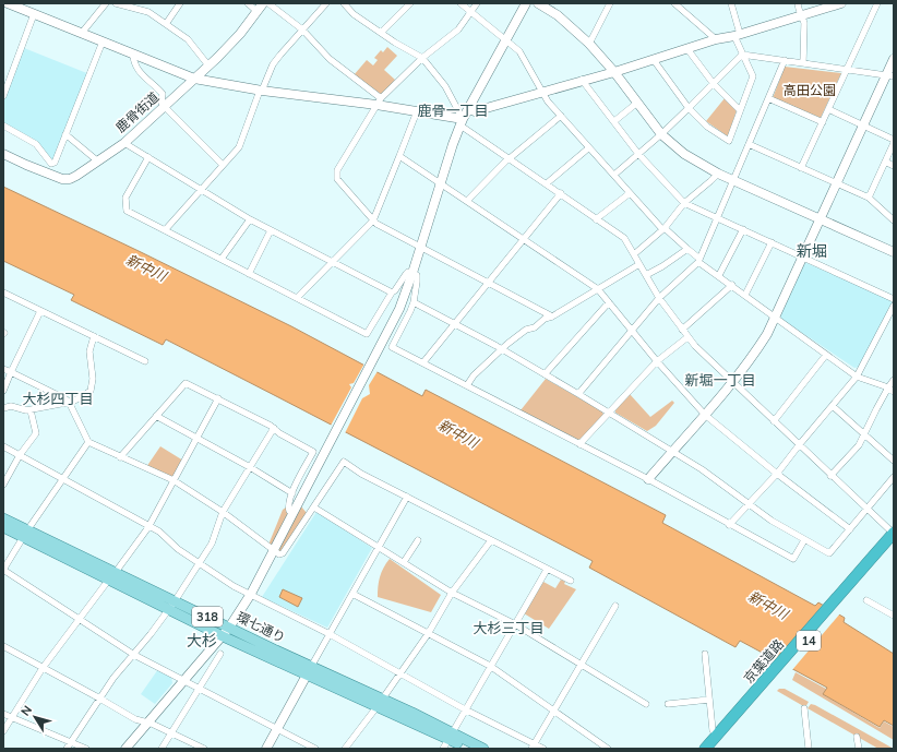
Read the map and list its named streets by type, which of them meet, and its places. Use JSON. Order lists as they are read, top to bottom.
{
  "streets": {
    "highway": ["14", "京葉道路"],
    "main road": ["318", "環七通り"],
    "street": ["鹿骨街道"]
  },
  "crossings": [
    ["318", "環七通り"]
  ],
  "districts": [
    "鹿骨一丁目",
    "新堀",
    "新堀一丁目",
    "大杉四丁目",
    "大杉三丁目",
    "大杉"
  ],
  "water": ["新中川"],
  "parks": ["高田公園"],
  "north": "top left"
}
